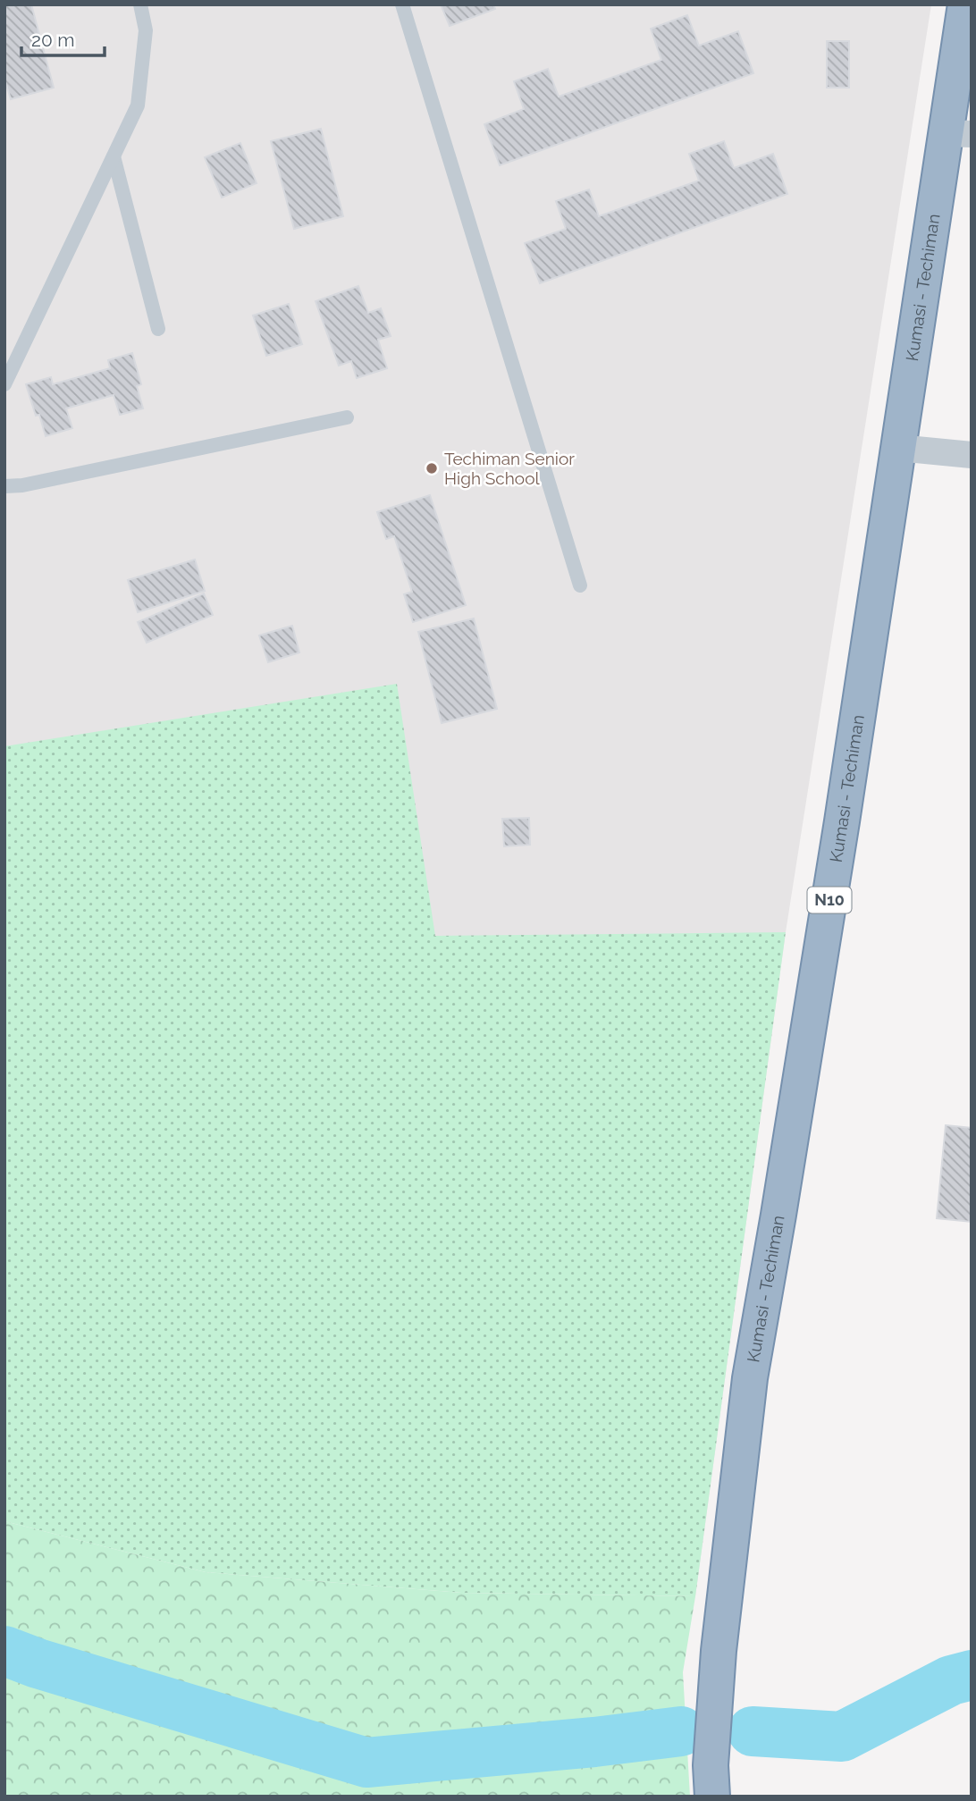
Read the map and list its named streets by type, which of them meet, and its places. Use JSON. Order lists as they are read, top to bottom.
{
  "streets": {
    "highway": ["Kumasi - Techiman", "N10"]
  },
  "places": ["Techiman Senior High School"],
  "scale_bar": "20 m"
}
